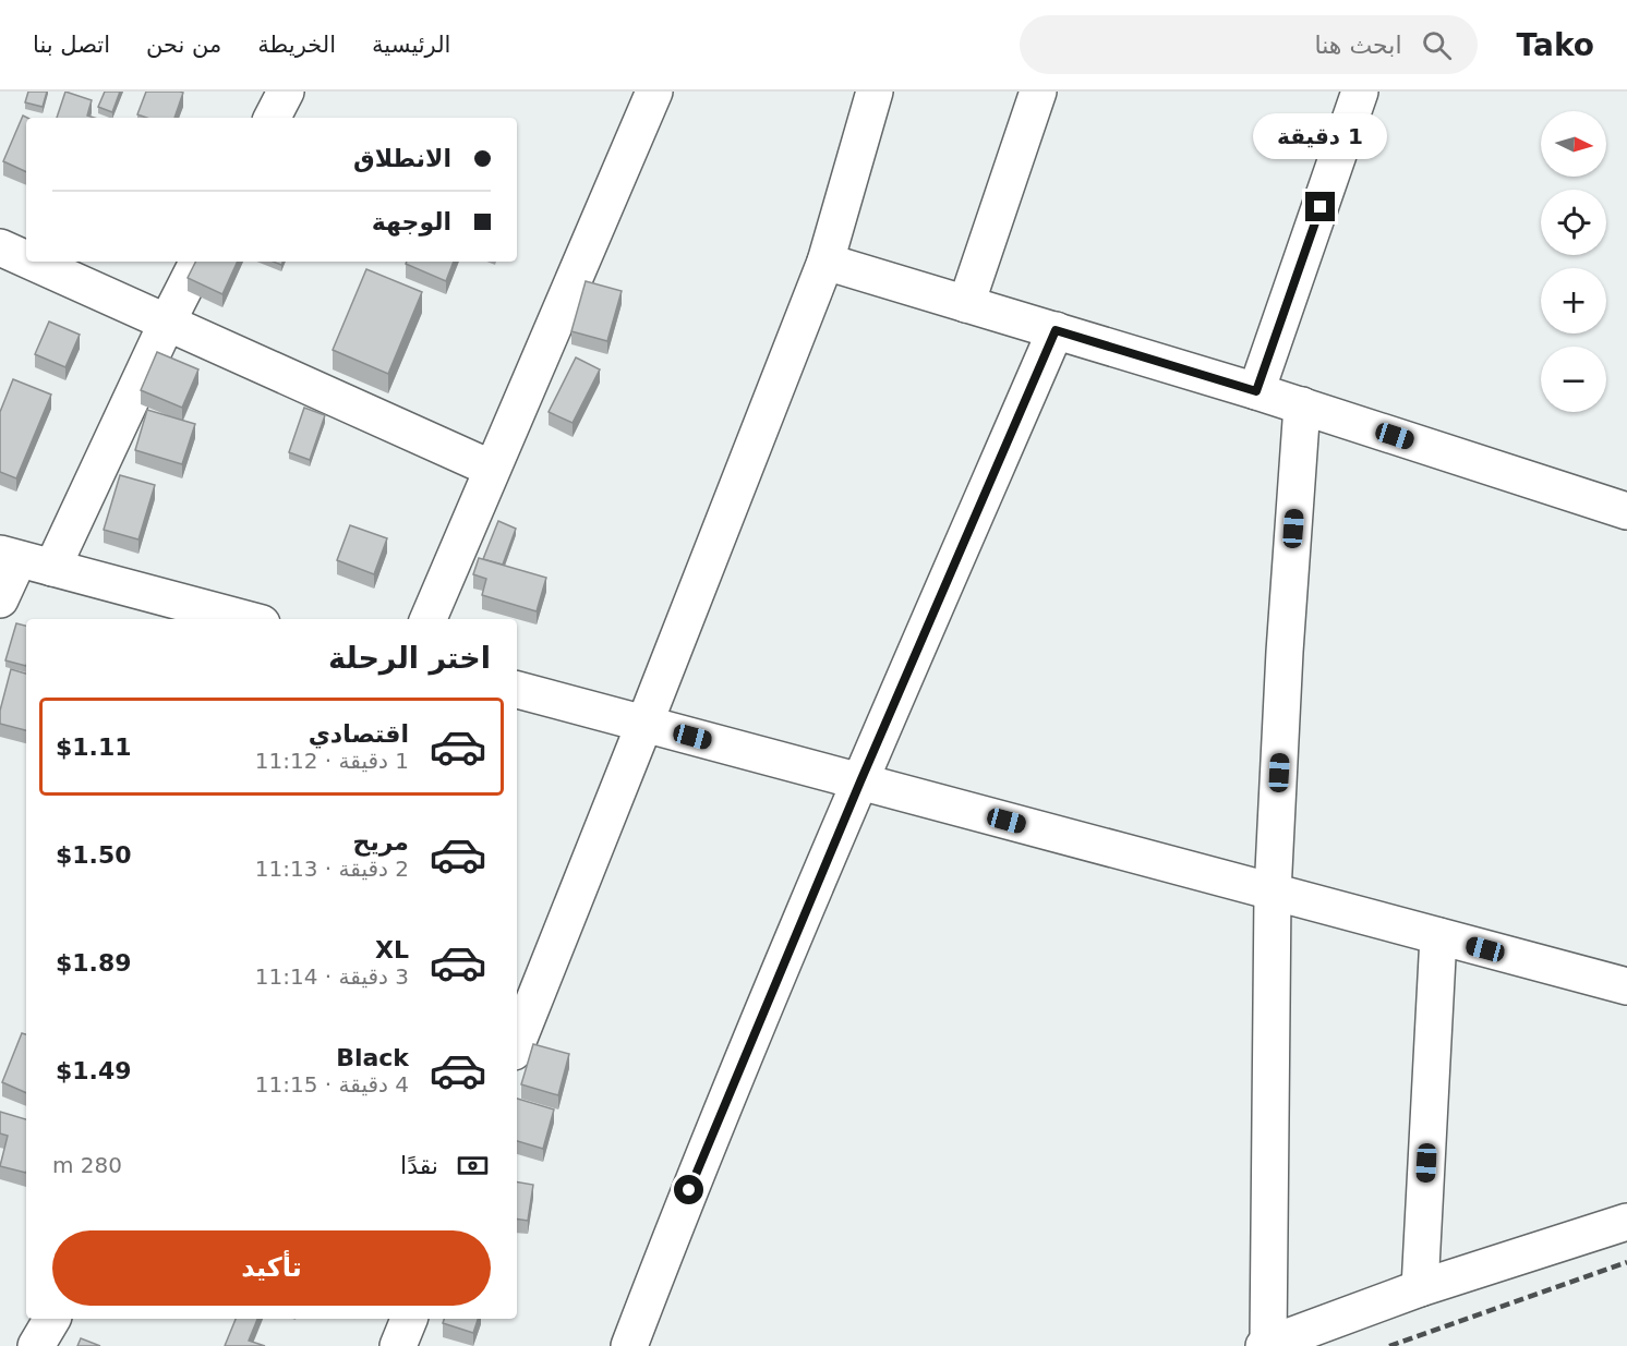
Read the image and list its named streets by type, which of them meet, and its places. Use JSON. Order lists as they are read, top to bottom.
{
  "north": "right",
  "page": {
    "header": "Tako",
    "search": "ابحث هنا",
    "nav": [
      "الرئيسية",
      "الخريطة",
      "من نحن",
      "اتصل بنا"
    ],
    "map_buttons": ["+", "−"],
    "bubble": "1 دقيقة",
    "banner": ["الانطلاق", "الوجهة"],
    "heading": "اختر الرحلة",
    "list": [
      {
        "name": "اقتصادي",
        "note": "1 دقيقة · 11:12",
        "value": "$1.11"
      },
      {
        "name": "مريح",
        "note": "2 دقيقة · 11:13",
        "value": "$1.50"
      },
      {
        "name": "XL",
        "note": "3 دقيقة · 11:14",
        "value": "$1.89"
      },
      {
        "name": "Black",
        "note": "4 دقيقة · 11:15",
        "value": "$1.49"
      }
    ],
    "pay": ["نقدًا", "280 m"],
    "buttons": "تأكيد"
  }
}
